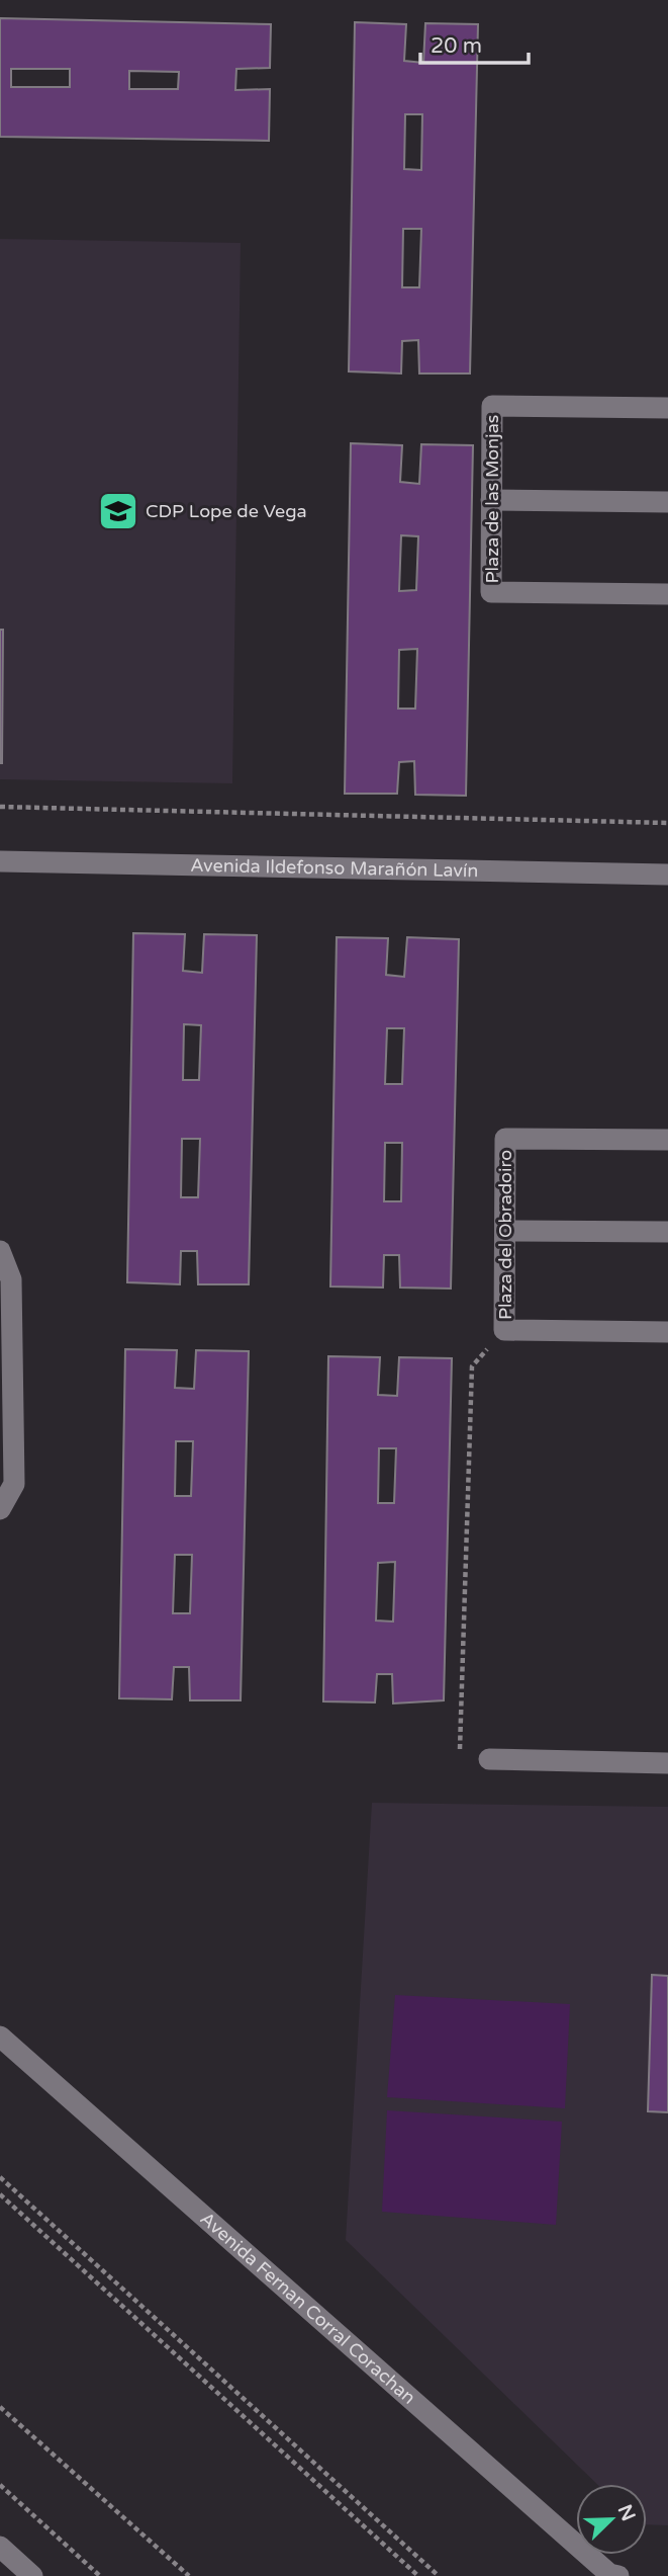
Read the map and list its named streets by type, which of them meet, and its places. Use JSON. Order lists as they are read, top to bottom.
{
  "streets": {
    "street": [
      "Plaza de las Monjas",
      "Avenida Ildefonso Marañón Lavín",
      "Plaza del Obradoiro",
      "Avenida Fernan Corral Corachan"
    ]
  },
  "places": {
    "school or university": ["CDP Lope de Vega"]
  },
  "scale_bar": "20 m",
  "north": "top right"
}
